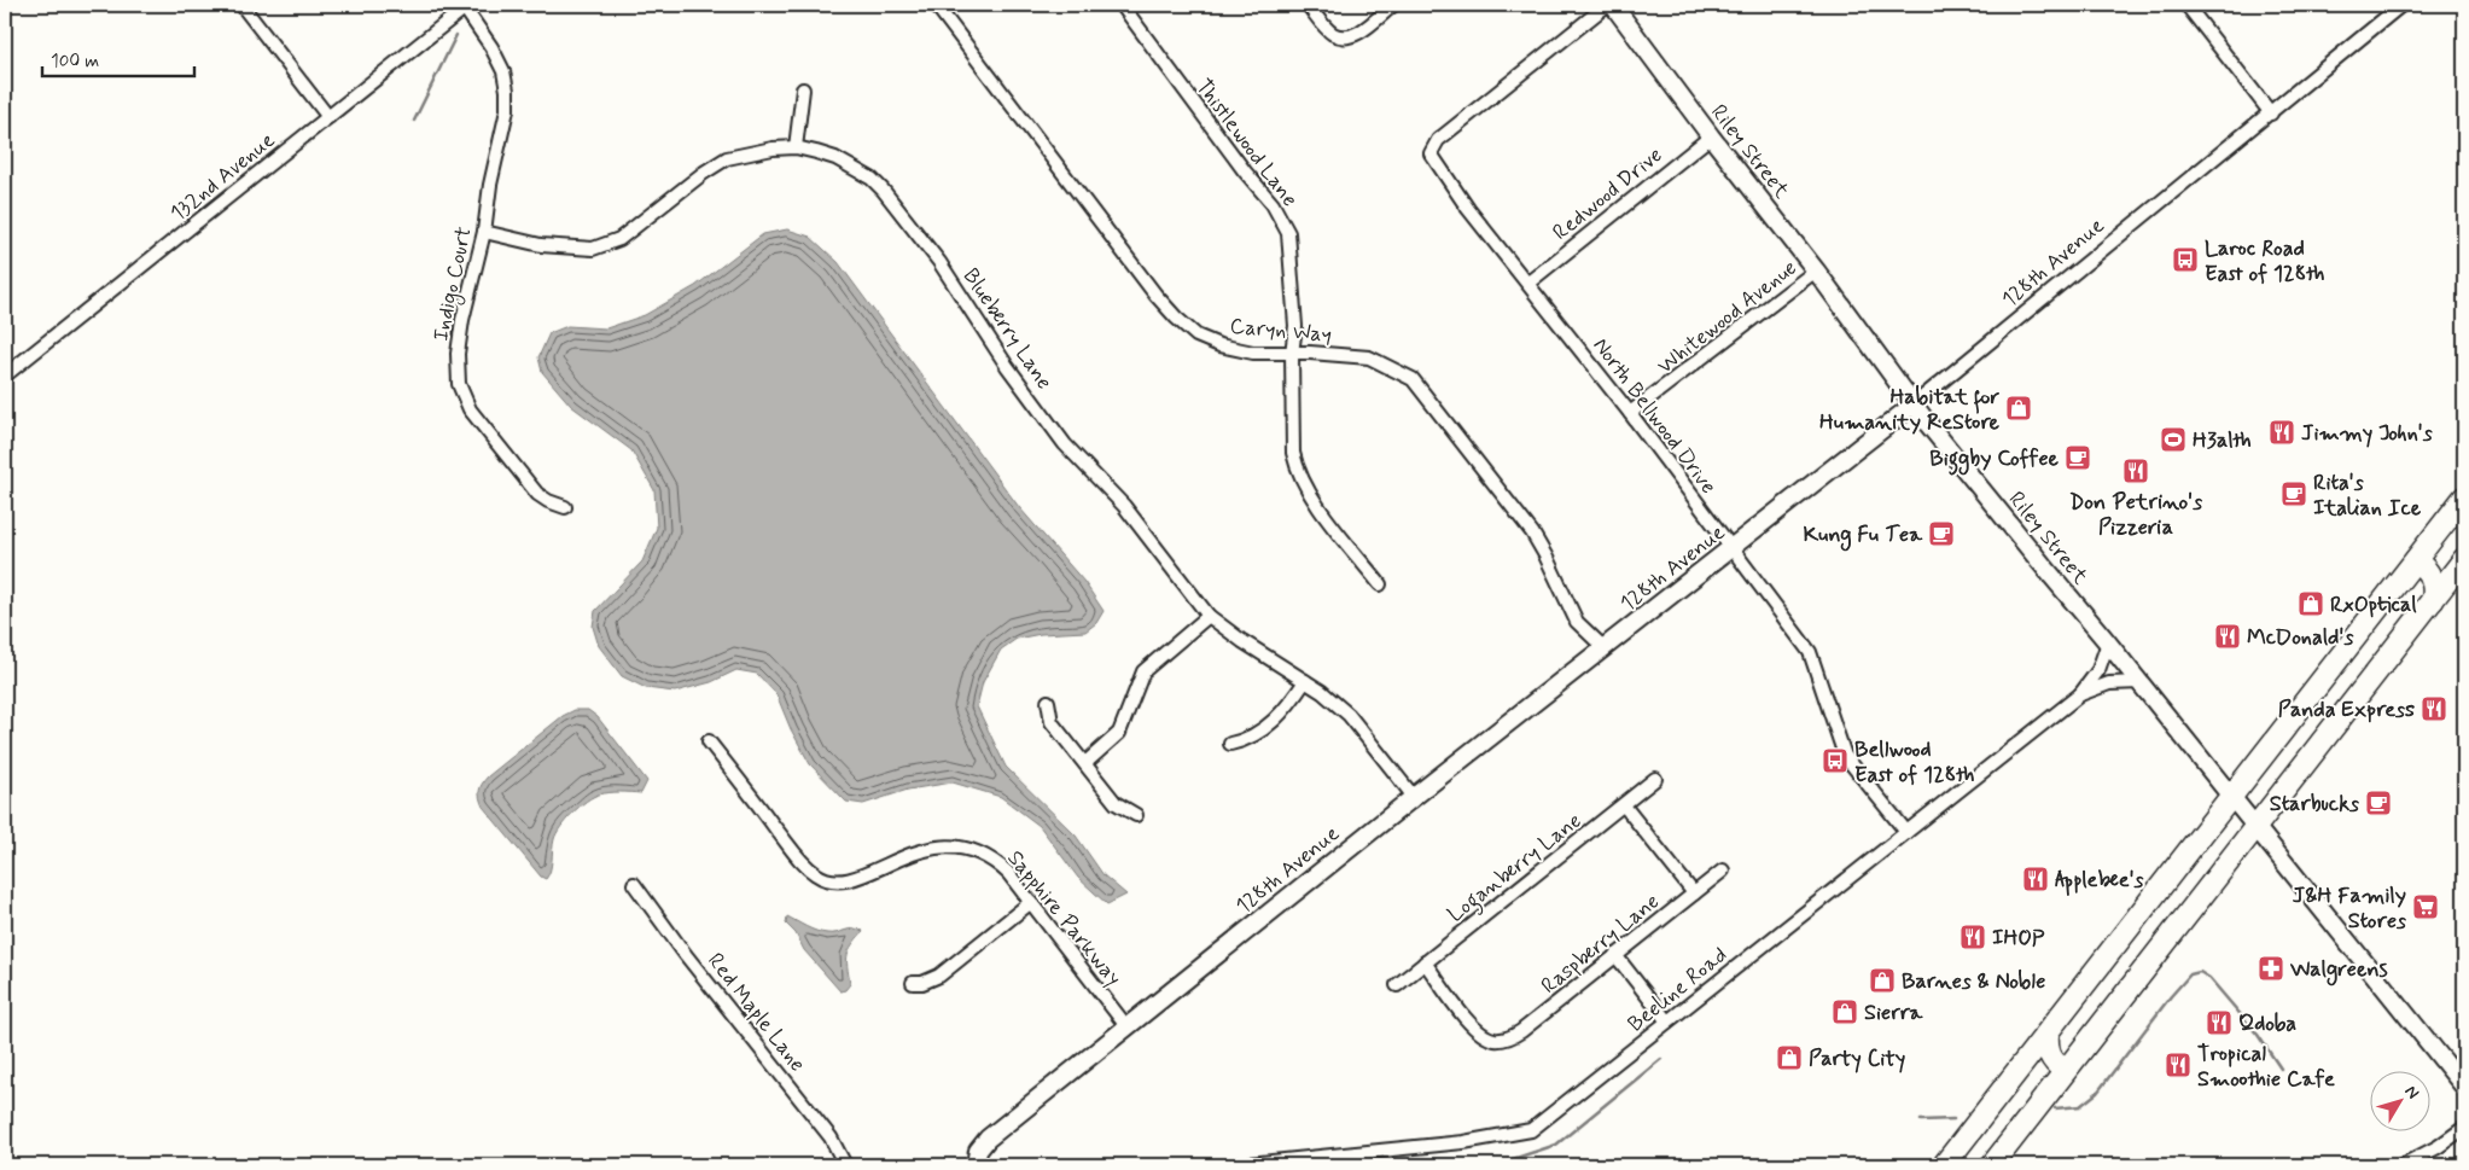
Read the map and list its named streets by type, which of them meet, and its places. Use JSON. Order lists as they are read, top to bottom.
{
  "streets": {
    "main road": ["Riley Street", "128th Avenue"],
    "street": [
      "Thistlewood Lane",
      "132nd Avenue",
      "Redwood Drive",
      "Indigo Court",
      "Whitewood Avenue",
      "Blueberry Lane",
      "Caryn Way",
      "North Bellwood Drive",
      "Loganberry Lane",
      "Sapphire Parkway",
      "Raspberry Lane",
      "Beeline Road",
      "Red Maple Lane"
    ]
  },
  "crossings": [
    ["Thistlewood Lane", "Caryn Way"],
    ["Riley Street", "Redwood Drive"],
    ["Riley Street", "128th Avenue"],
    ["Riley Street", "Whitewood Avenue"],
    ["Riley Street", "Beeline Road"],
    ["132nd Avenue", "Indigo Court"],
    ["Redwood Drive", "North Bellwood Drive"],
    ["128th Avenue", "Blueberry Lane"],
    ["128th Avenue", "Caryn Way"],
    ["128th Avenue", "North Bellwood Drive"],
    ["128th Avenue", "Sapphire Parkway"],
    ["Indigo Court", "Blueberry Lane"],
    ["Whitewood Avenue", "North Bellwood Drive"],
    ["North Bellwood Drive", "Beeline Road"],
    ["Loganberry Lane", "Raspberry Lane"]
  ],
  "places": {
    "bus stop": ["Laroc Road East of 128th", "Bellwood East of 128th"],
    "shop": [
      "Habitat for Humanity ReStore",
      "RxOptical",
      "Barnes & Noble",
      "Sierra",
      "Party City"
    ],
    "restaurant": [
      "Jimmy John's",
      "Don Petrino's Pizzeria",
      "McDonald's",
      "Panda Express",
      "Applebee's",
      "IHOP",
      "Qdoba",
      "Tropical Smoothie Cafe"
    ],
    "sports": ["H3alth"],
    "cafe": [
      "Biggby Coffee",
      "Rita's Italian Ice",
      "Kung Fu Tea",
      "Starbucks"
    ],
    "supermarket": ["J&H Family Stores"],
    "pharmacy": ["Walgreens"]
  },
  "scale_bar": "100 m",
  "north": "top right"
}
